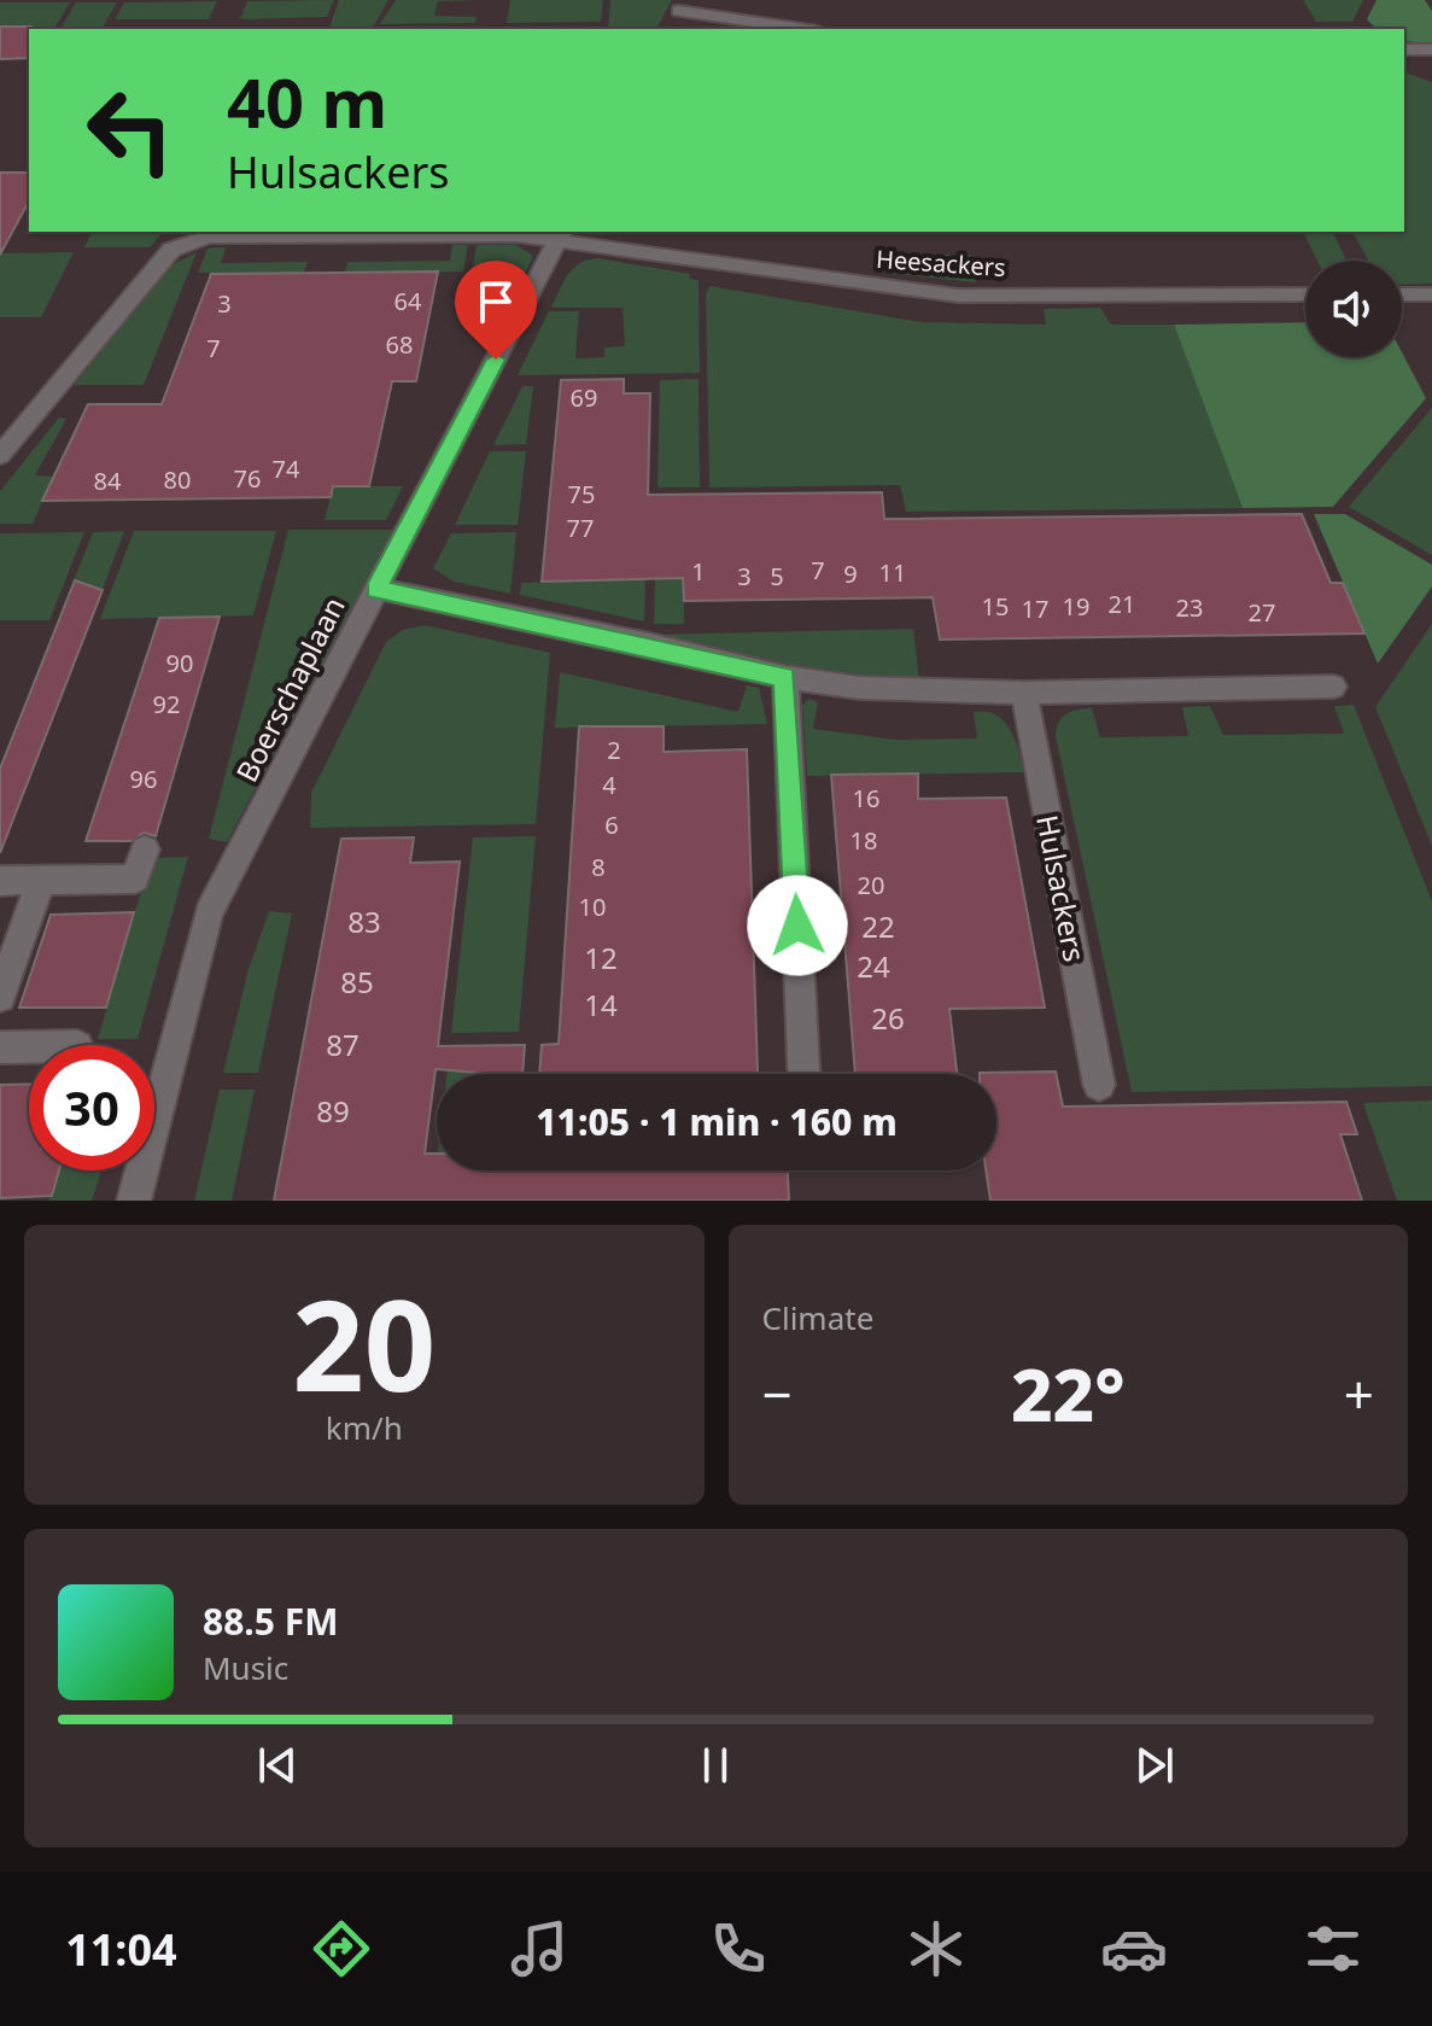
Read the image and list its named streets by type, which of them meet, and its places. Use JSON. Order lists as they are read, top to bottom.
{
  "streets": {
    "street": ["Heesackers", "Boerschaplaan", "Hulsackers"]
  },
  "crossings": [
    ["Heesackers", "Boerschaplaan"]
  ],
  "house_numbers": [
    "64",
    "3",
    "68",
    "7",
    "69",
    "74",
    "76",
    "80",
    "84",
    "75",
    "77",
    "7",
    "1",
    "11",
    "9",
    "3",
    "5",
    "21",
    "15",
    "19",
    "23",
    "17",
    "27",
    "90",
    "92",
    "2",
    "96",
    "4",
    "16",
    "6",
    "18",
    "8",
    "20",
    "10",
    "83",
    "22",
    "12",
    "24",
    "85",
    "14",
    "26",
    "87",
    "89"
  ],
  "page": {
    "turn": ["40 m", "Hulsackers"],
    "limit": "30",
    "trip": "11:05 · 1 min · 160 m",
    "tile": [
      ["20", "km/h"],
      "Climate"
    ],
    "heat": ["−", "22°", "+"],
    "song": ["88.5 FM", "Music"],
    "tabs": "11:04"
  }
}
